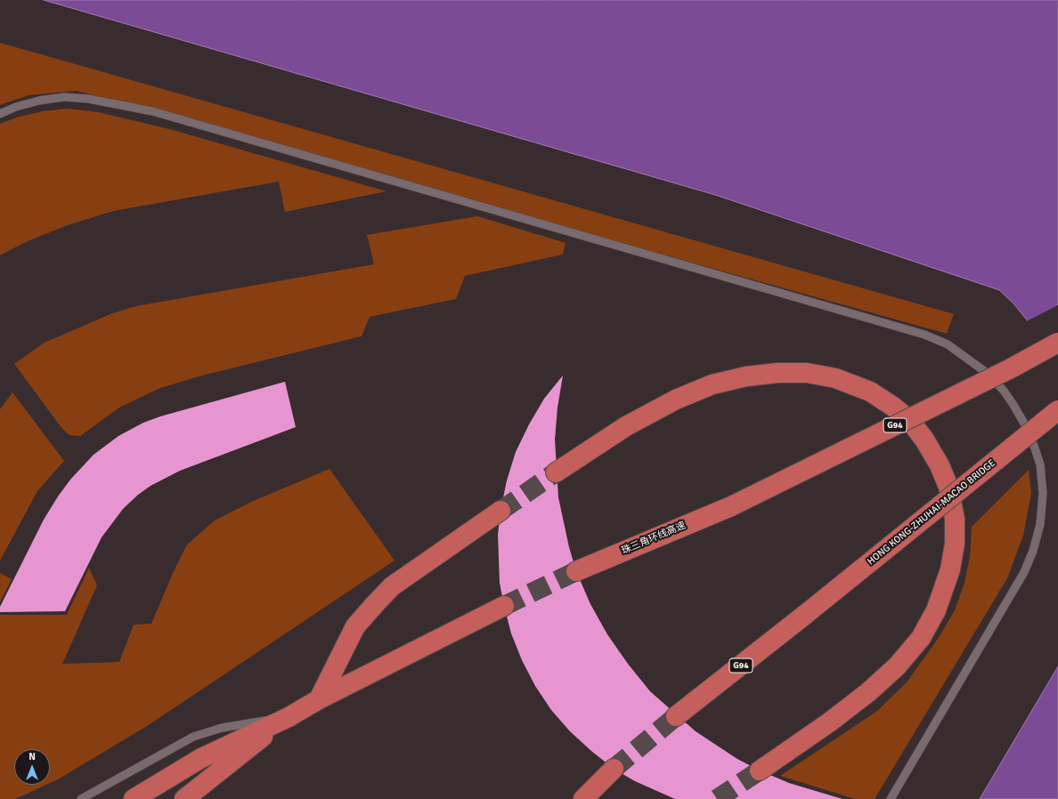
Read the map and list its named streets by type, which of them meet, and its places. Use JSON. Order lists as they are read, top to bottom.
{
  "streets": {
    "highway": ["G94", "HONG KONG-ZHUHAI-MACAO BRIDGE", "珠三角环线高速"]
  },
  "north": "top"
}
